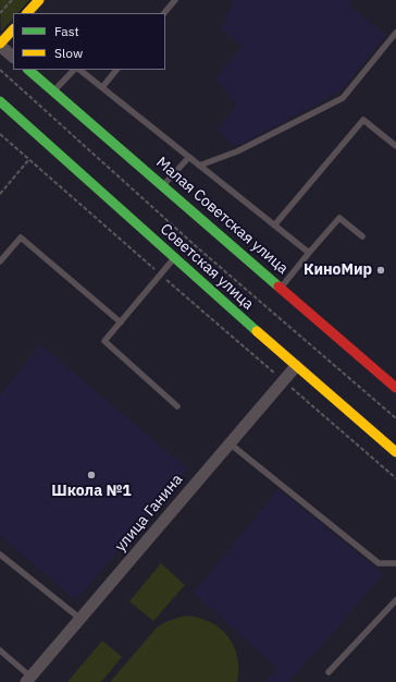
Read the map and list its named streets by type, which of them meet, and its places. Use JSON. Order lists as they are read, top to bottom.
{
  "streets": {
    "street": ["Малая Советская улица", "Советская улица", "улица Ганина"]
  },
  "crossings": [
    ["Советская улица", "улица Ганина"]
  ],
  "places": ["КиноМир", "Школа №1"],
  "legend": ["Fast", "Slow"]
}
